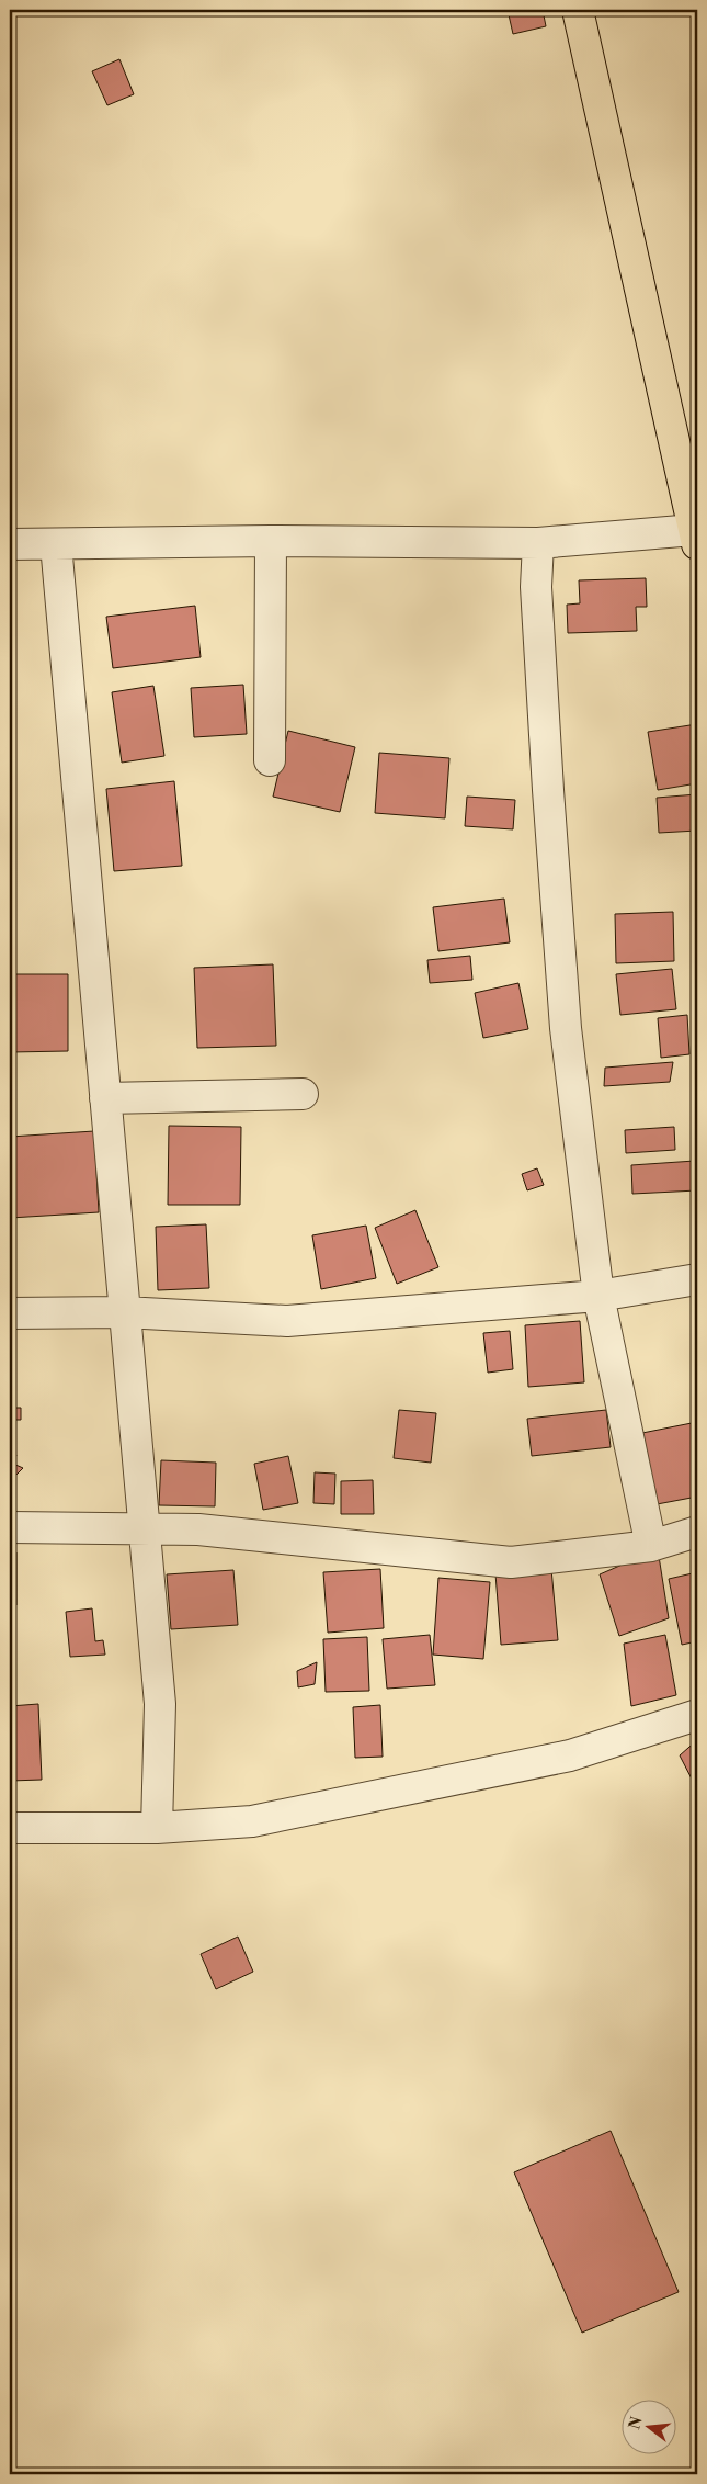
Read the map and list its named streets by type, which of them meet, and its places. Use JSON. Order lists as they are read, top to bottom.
{
  "north": "left"
}
